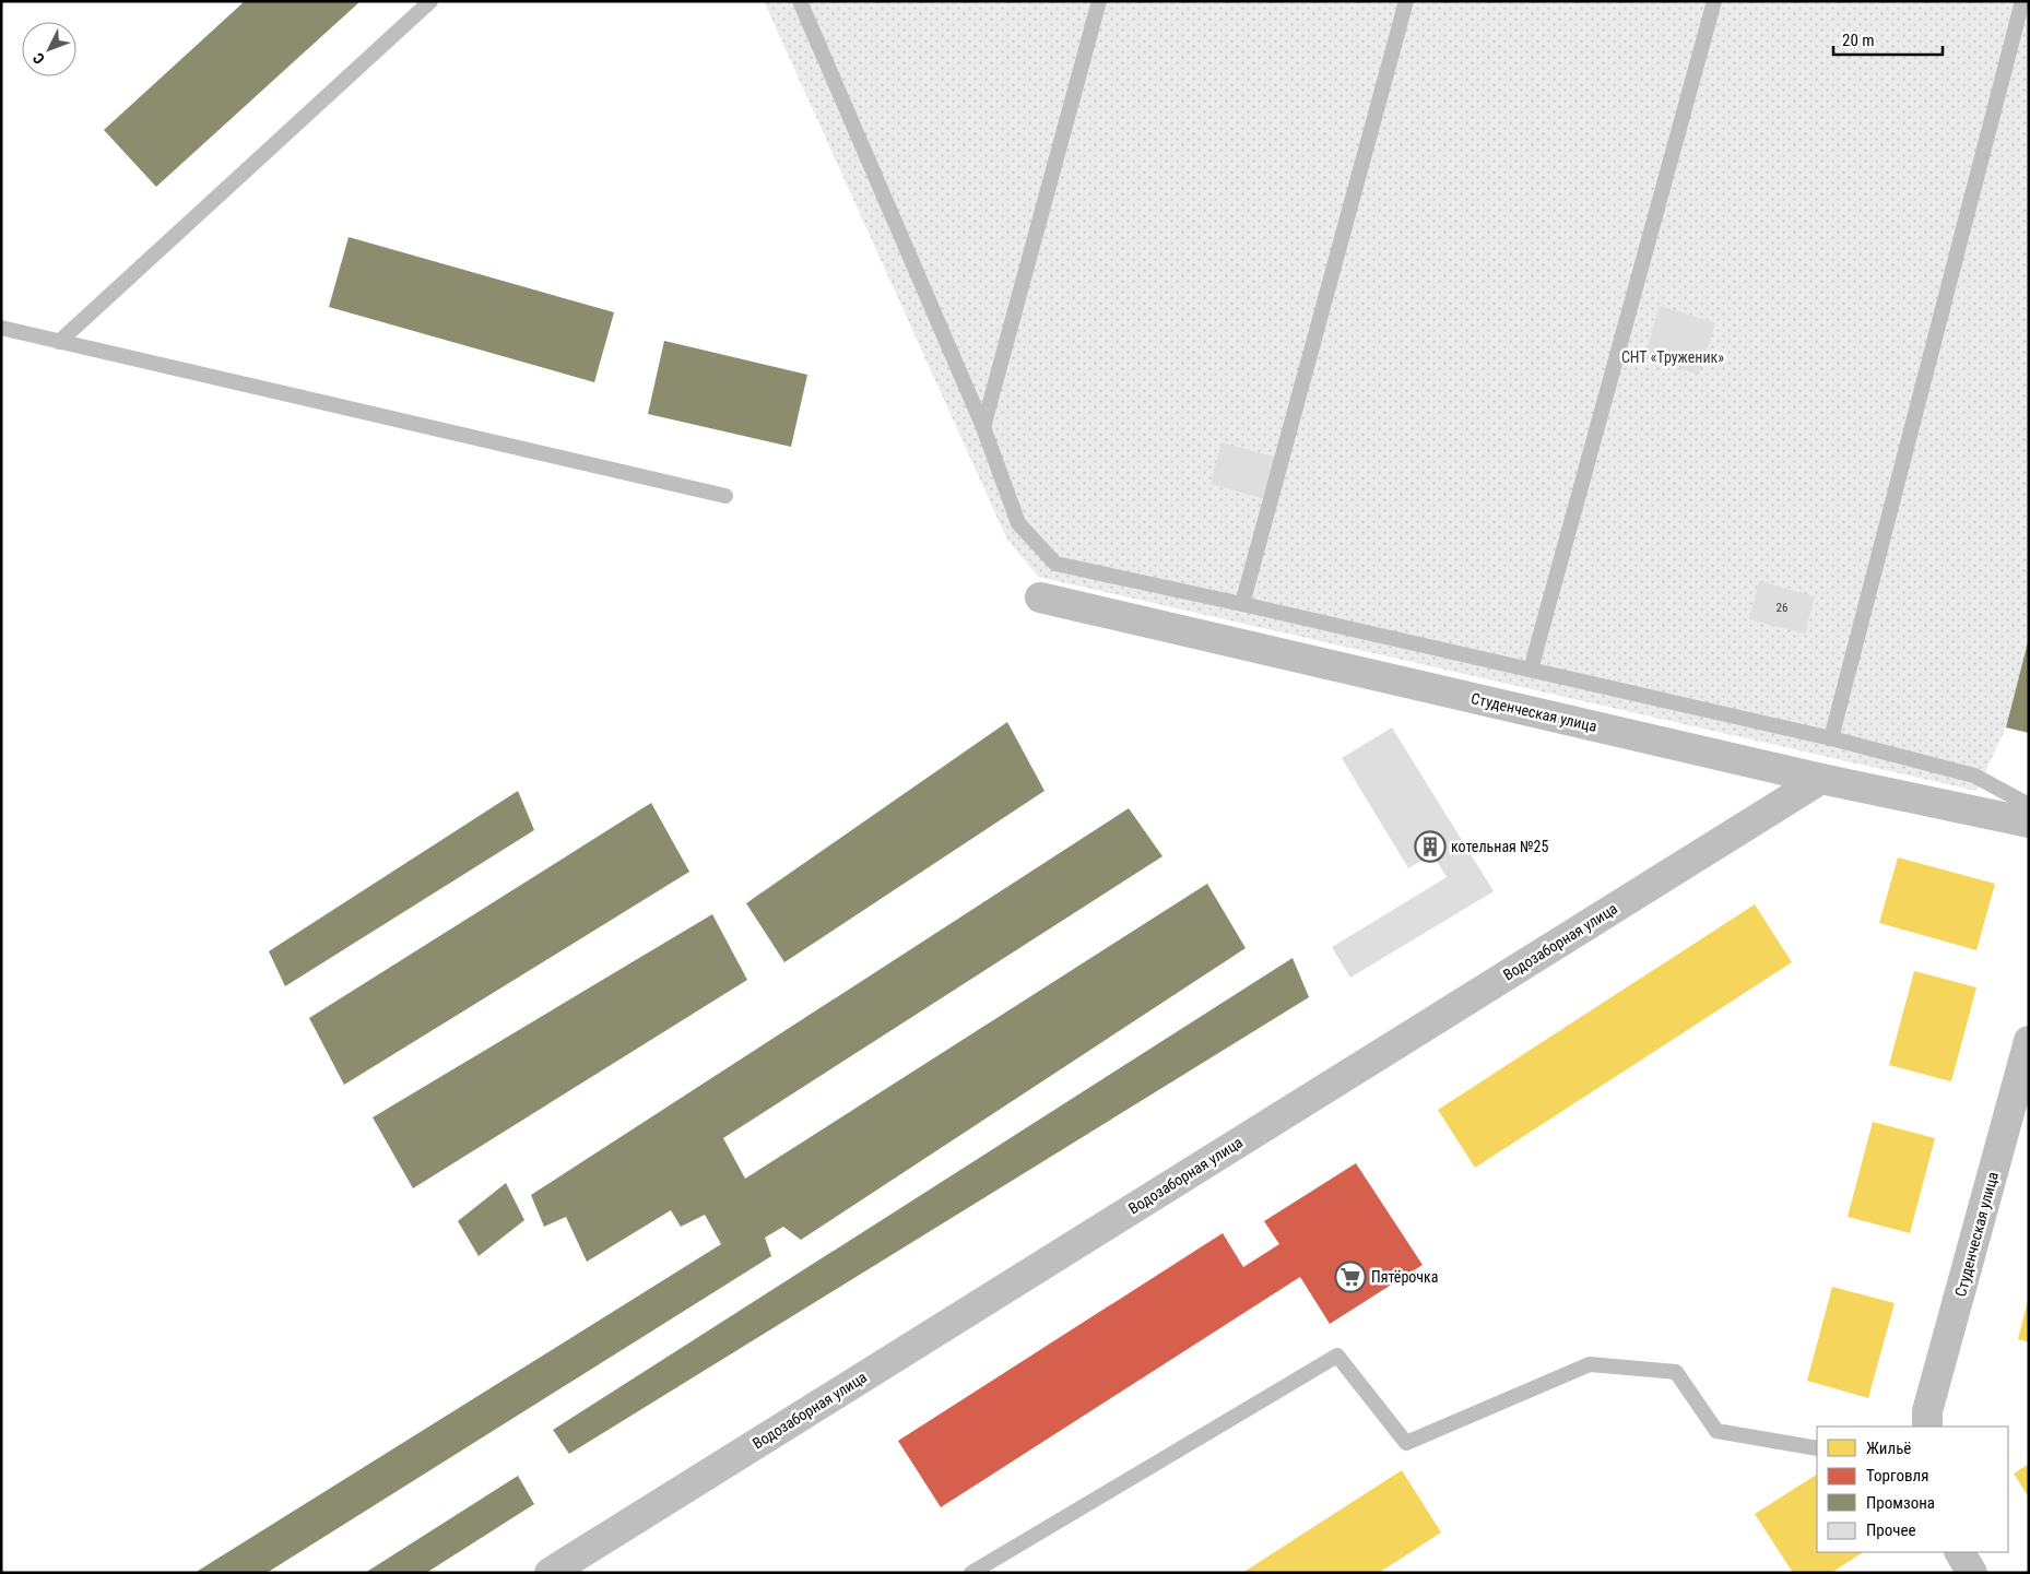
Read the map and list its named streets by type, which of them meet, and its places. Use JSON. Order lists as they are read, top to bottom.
{
  "streets": {
    "street": ["Студенческая улица", "Водозаборная улица"]
  },
  "crossings": [
    ["Студенческая улица", "Водозаборная улица"]
  ],
  "parks": ["СНТ «Труженик»"],
  "places": {
    "building": ["котельная №25"],
    "supermarket": ["Пятёрочка"]
  },
  "house_numbers": ["26"],
  "legend": [
    "Жильё",
    "Торговля",
    "Промзона",
    "Прочее"
  ],
  "scale_bar": "20 m",
  "north": "bottom left"
}
